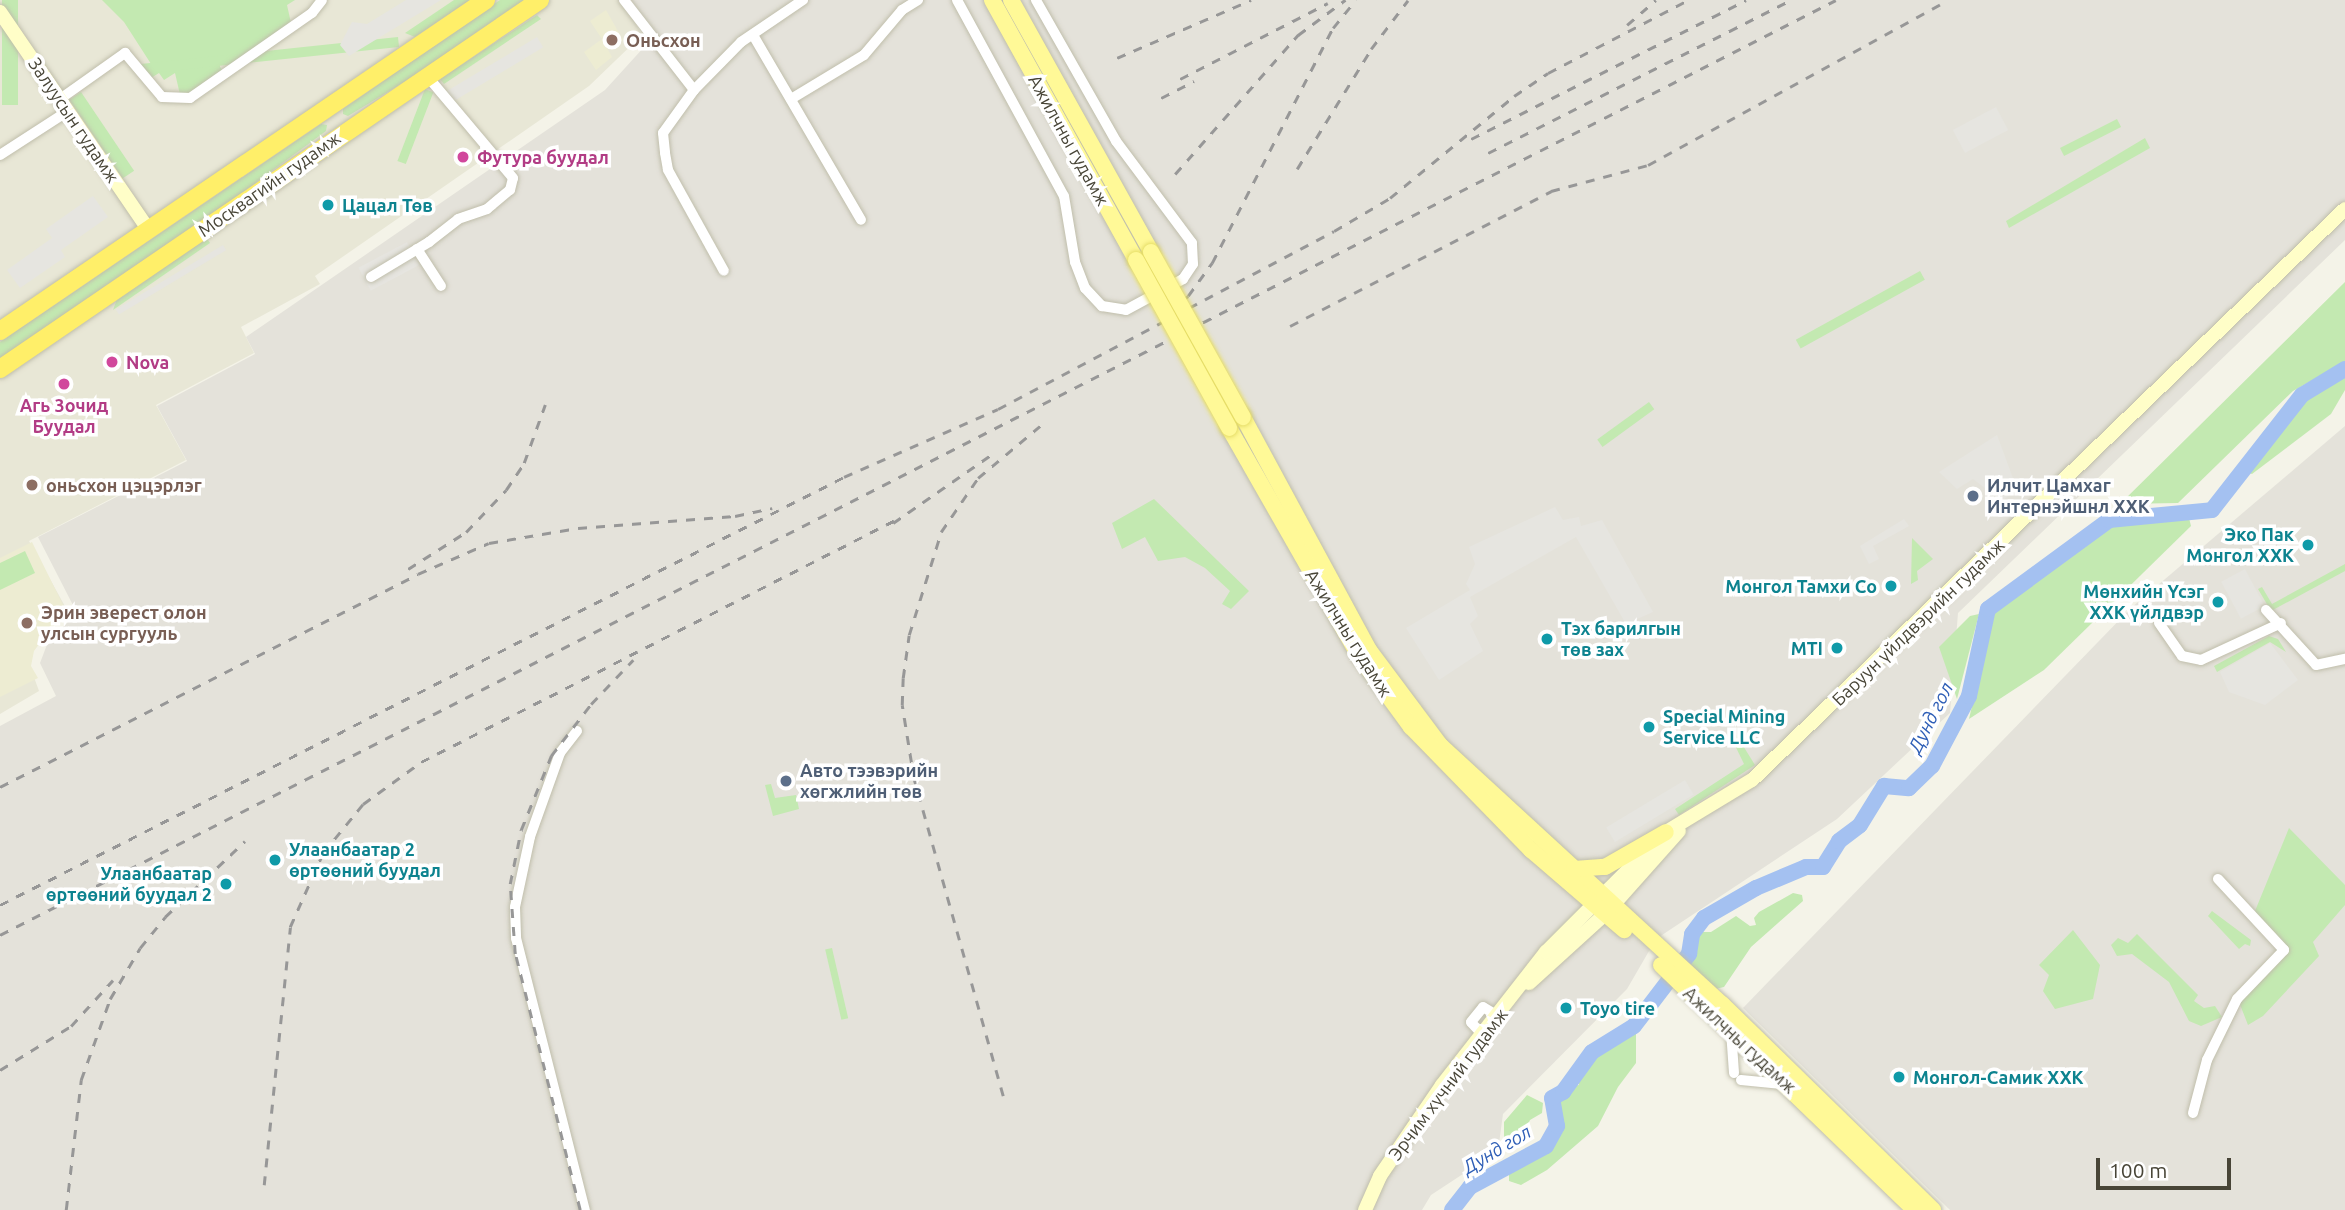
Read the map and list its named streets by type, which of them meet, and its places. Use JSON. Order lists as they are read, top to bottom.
{
  "streets": {
    "highway": ["Москвагийн гудамж"],
    "main road": ["Ажилчны гудамж"],
    "street": ["Залуусын гудамж", "Баруун үйлдвэрийн гудамж", "Эрчим хүчний гудамж"]
  },
  "crossings": [
    ["Залуусын гудамж", "Москвагийн гудамж"],
    ["Ажилчны гудамж", "Баруун үйлдвэрийн гудамж"],
    ["Ажилчны гудамж", "Эрчим хүчний гудамж"],
    ["Баруун үйлдвэрийн гудамж", "Эрчим хүчний гудамж"]
  ],
  "water": ["Дунд гол"],
  "places": [
    "Оньсхон",
    "Футура буудал",
    "Цацал Төв",
    "Nova",
    "Агь 3очид Буудал",
    "оньсхон цэцэрлэг",
    "Илчит Цамхаг Интернэйшнл ХХК",
    "Эко Пак Монгол ХХК",
    "Монгол Тамхи Со",
    "Мөнхийн Үсэг ХХК үйлдвэр",
    "Эрин эверест олон улсын сургууль",
    "Тэх барилгын төв зах",
    "MTI",
    "Special Mining Service LLC",
    "Авто тээвэрийн хөгжлийн төв",
    "Улаанбаатар 2 өртөөний буудал",
    "Улаанбаатар өртөөний буудал 2",
    "Toyo tire",
    "Монгол-Самик ХХК"
  ],
  "scale_bar": "100 m"
}
